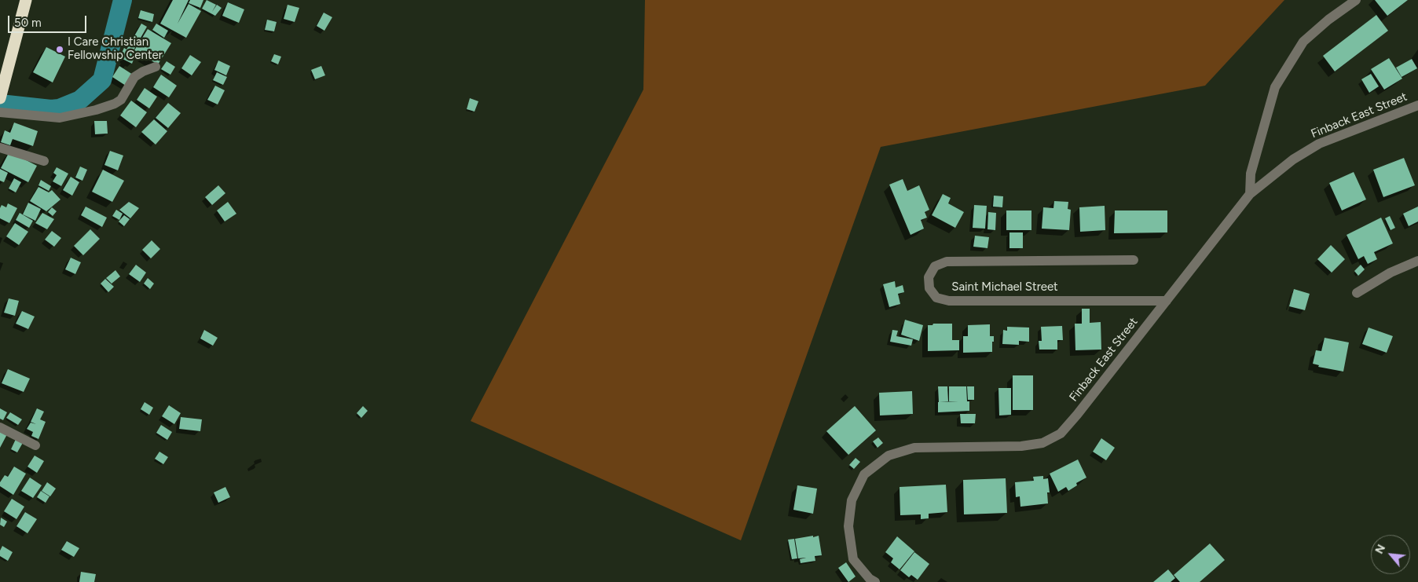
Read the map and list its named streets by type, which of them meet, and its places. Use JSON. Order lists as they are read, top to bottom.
{
  "streets": {
    "street": ["Finback East Street", "Saint Michael Street"]
  },
  "crossings": [
    ["Finback East Street", "Saint Michael Street"]
  ],
  "places": ["I Care Christian Fellowship Center"],
  "scale_bar": "50 m",
  "north": "top left"
}
